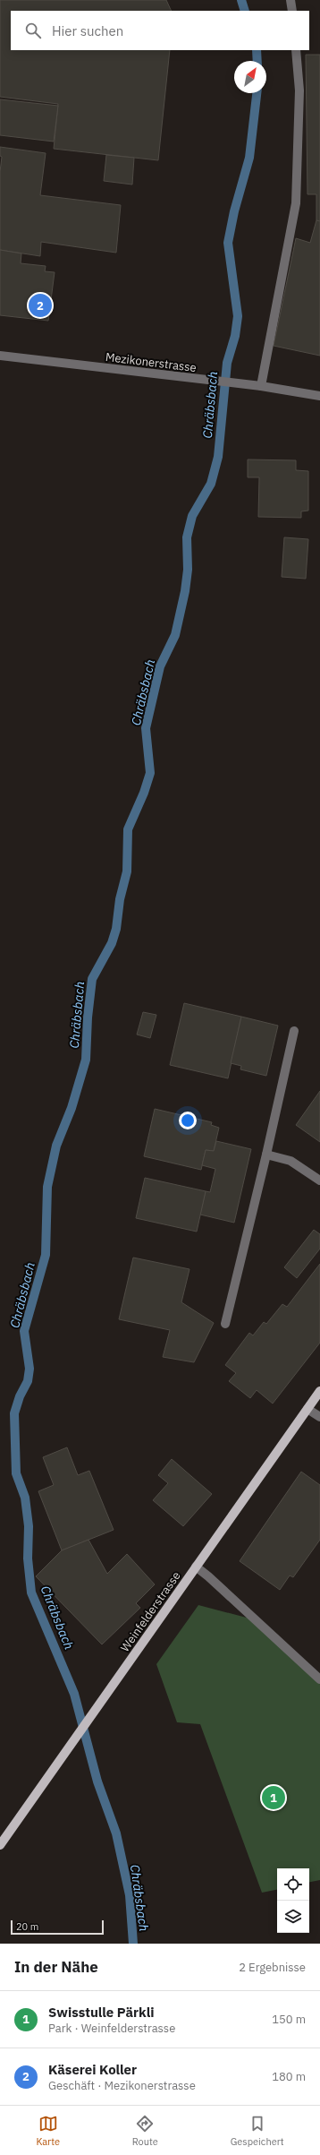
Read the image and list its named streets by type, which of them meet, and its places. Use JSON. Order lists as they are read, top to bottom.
{
  "streets": {
    "main road": ["Weinfelderstrasse"],
    "street": ["Mezikonerstrasse"]
  },
  "water": ["Chräbsbach"],
  "scale_bar": "20 m",
  "north": "top right",
  "page": {
    "search": "Hier suchen",
    "pins": ["2", "1"],
    "scale": "20 m",
    "heading": ["In der Nähe", "2 Ergebnisse"],
    "list": [
      {
        "mark": "1",
        "name": "Swisstulle Pärkli",
        "note": "Park · Weinfelderstrasse",
        "value": "150 m"
      },
      {
        "mark": "2",
        "name": "Käserei Koller",
        "note": "Geschäft · Mezikonerstrasse",
        "value": "180 m"
      }
    ],
    "nav": ["Karte", "Route", "Gespeichert"]
  }
}
